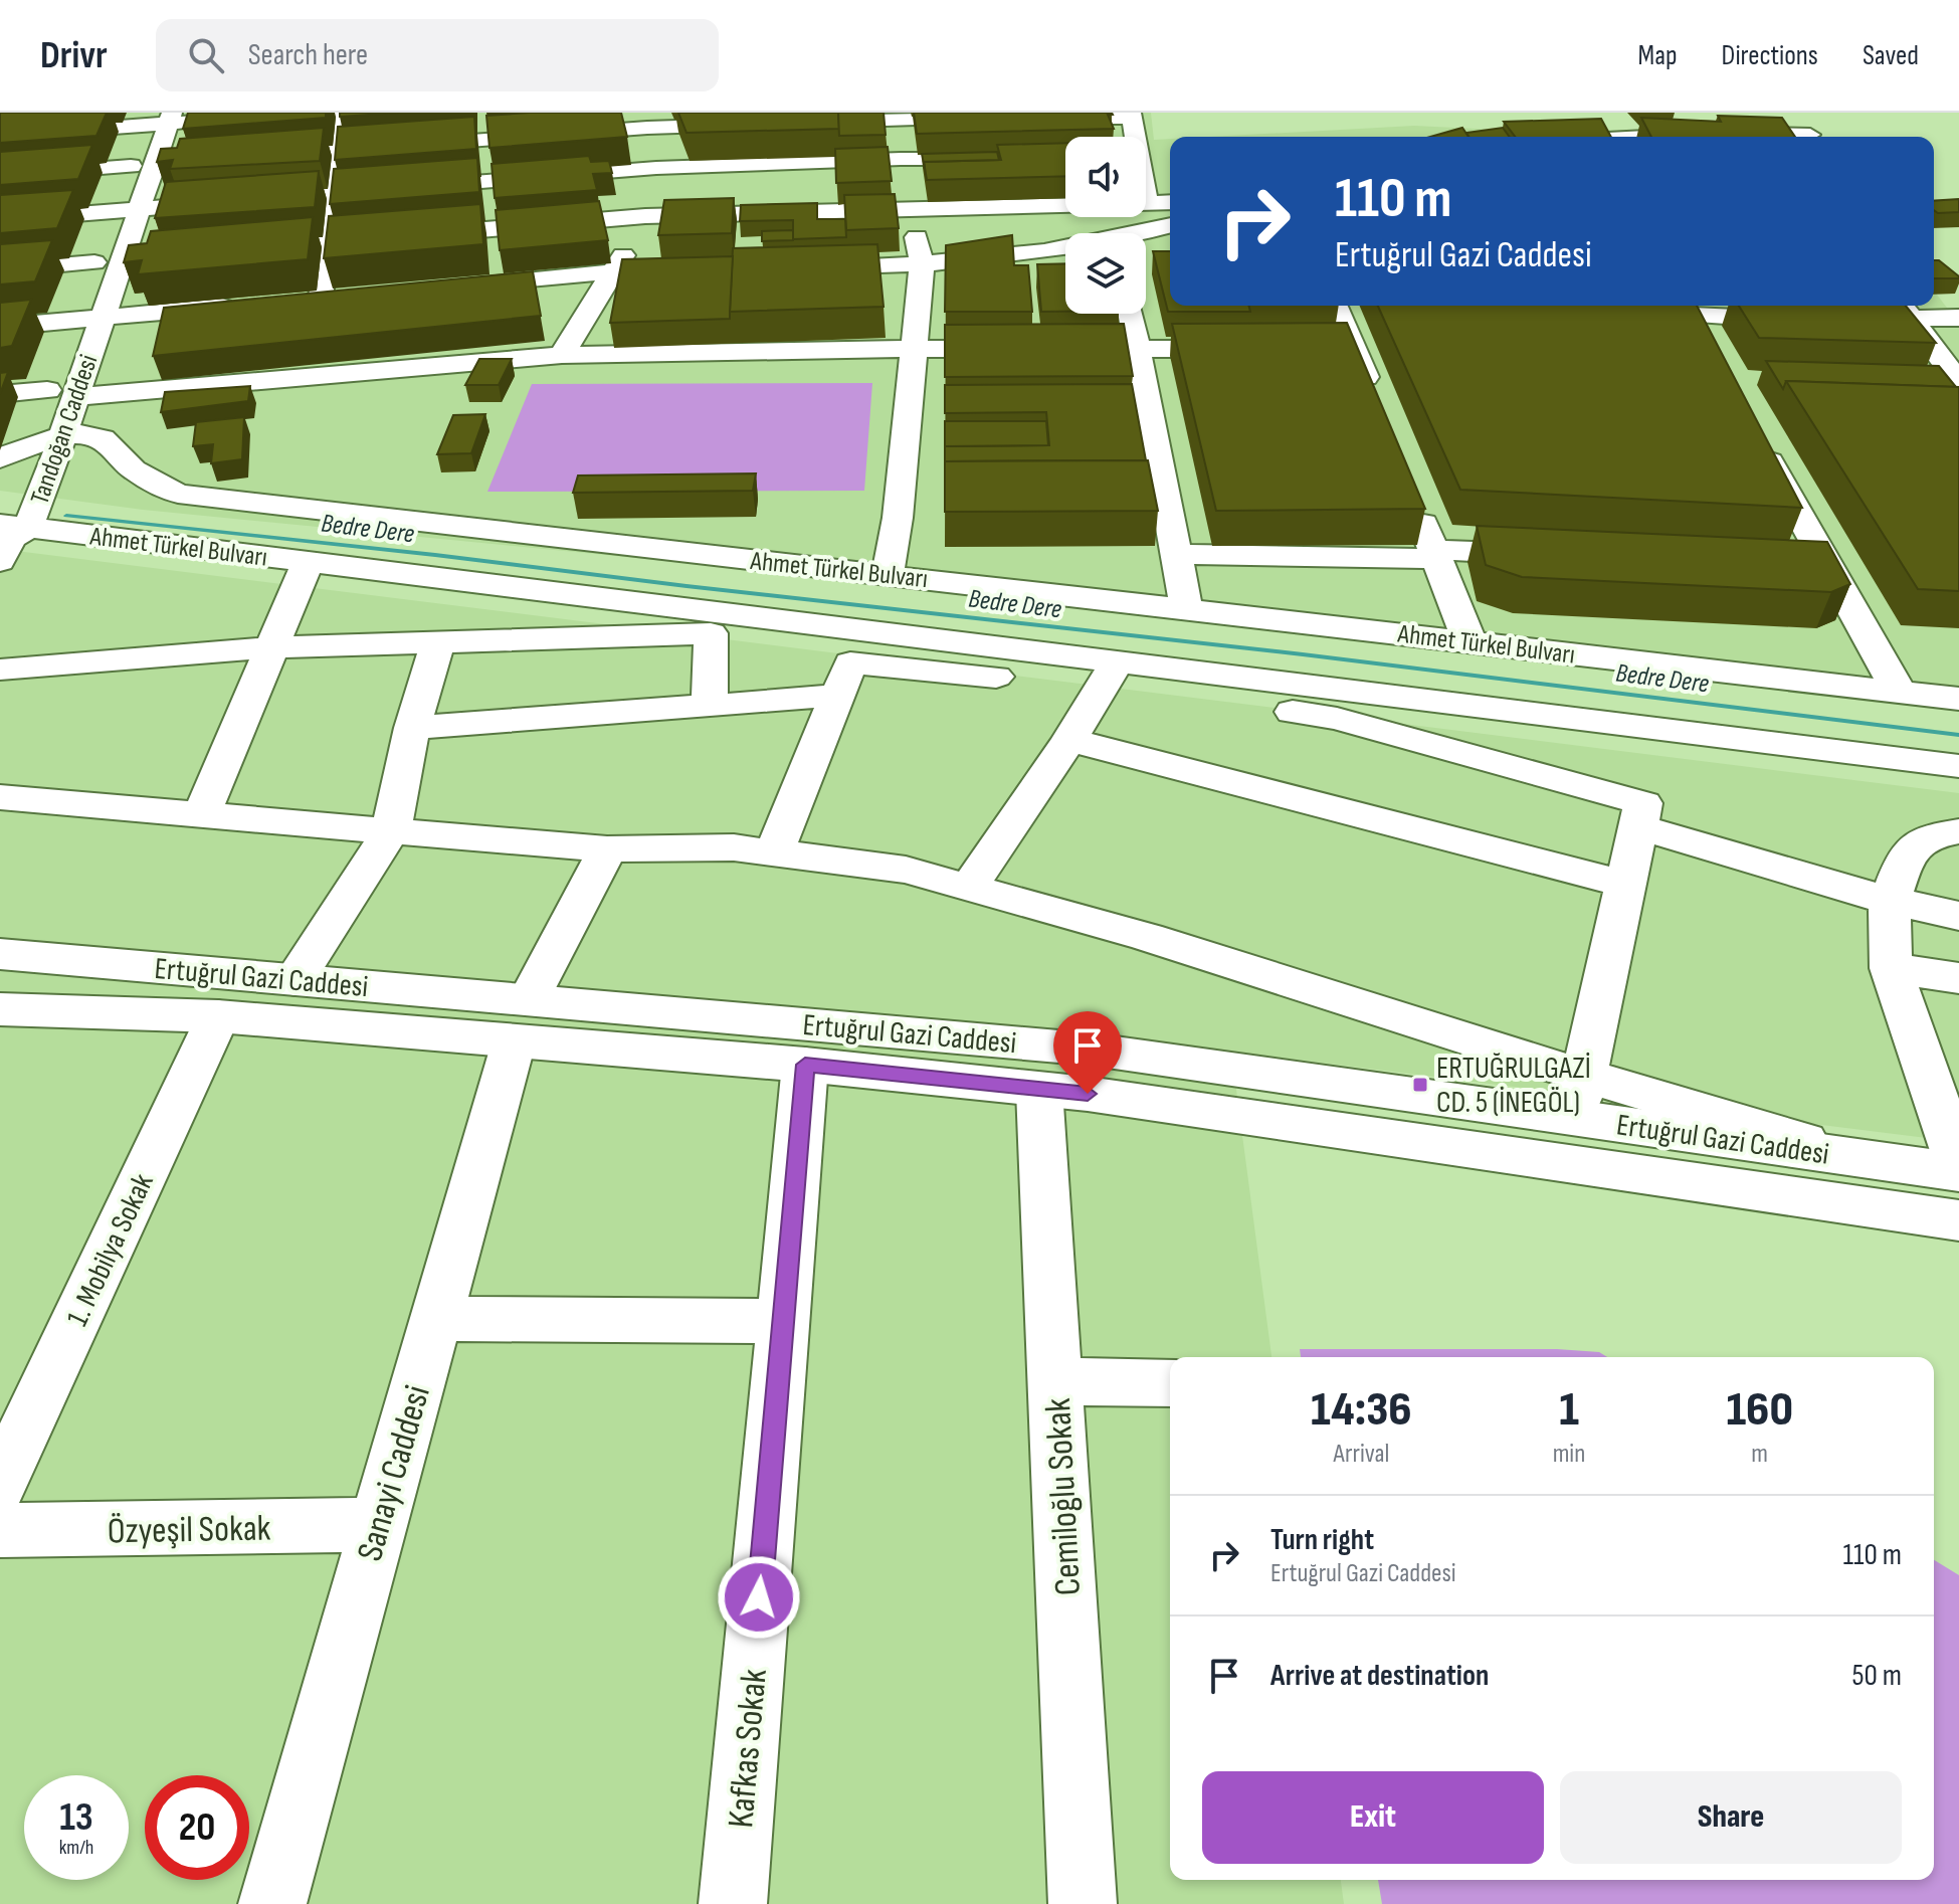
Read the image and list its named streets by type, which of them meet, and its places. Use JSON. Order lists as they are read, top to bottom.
{
  "streets": {
    "street": [
      "Tandoğan Caddesi",
      "Ahmet Türkel Bulvarı",
      "Ertuğrul Gazi Caddesi",
      "1. Mobilya Sokak",
      "Sanayi Caddesi",
      "Cemiloğlu Sokak",
      "Özyeşil Sokak",
      "Kafkas Sokak"
    ]
  },
  "crossings": [
    ["Tandoğan Caddesi", "Ahmet Türkel Bulvarı"],
    ["Ertuğrul Gazi Caddesi", "1. Mobilya Sokak"],
    ["Ertuğrul Gazi Caddesi", "Sanayi Caddesi"],
    ["Ertuğrul Gazi Caddesi", "Cemiloğlu Sokak"],
    ["Ertuğrul Gazi Caddesi", "Kafkas Sokak"],
    ["Sanayi Caddesi", "Özyeşil Sokak"]
  ],
  "water": ["Bedre Dere"],
  "places": {
    "transit": ["ERTUĞRULGAZİ CD. 5 (İNEGÖL)"]
  },
  "page": {
    "header": "Drivr",
    "search": "Search here",
    "nav": ["Map", "Directions", "Saved"],
    "turn": ["110 m", "Ertuğrul Gazi Caddesi"],
    "eta": [
      "14:36",
      "Arrival",
      "1",
      "min",
      "160",
      "m"
    ],
    "list": [
      {
        "name": "Turn right",
        "note": "Ertuğrul Gazi Caddesi",
        "value": "110 m"
      },
      {
        "name": "Arrive at destination",
        "value": "50 m"
      }
    ],
    "buttons": ["Exit", "Share"],
    "speed": "13 km/h",
    "limit": "20"
  }
}
